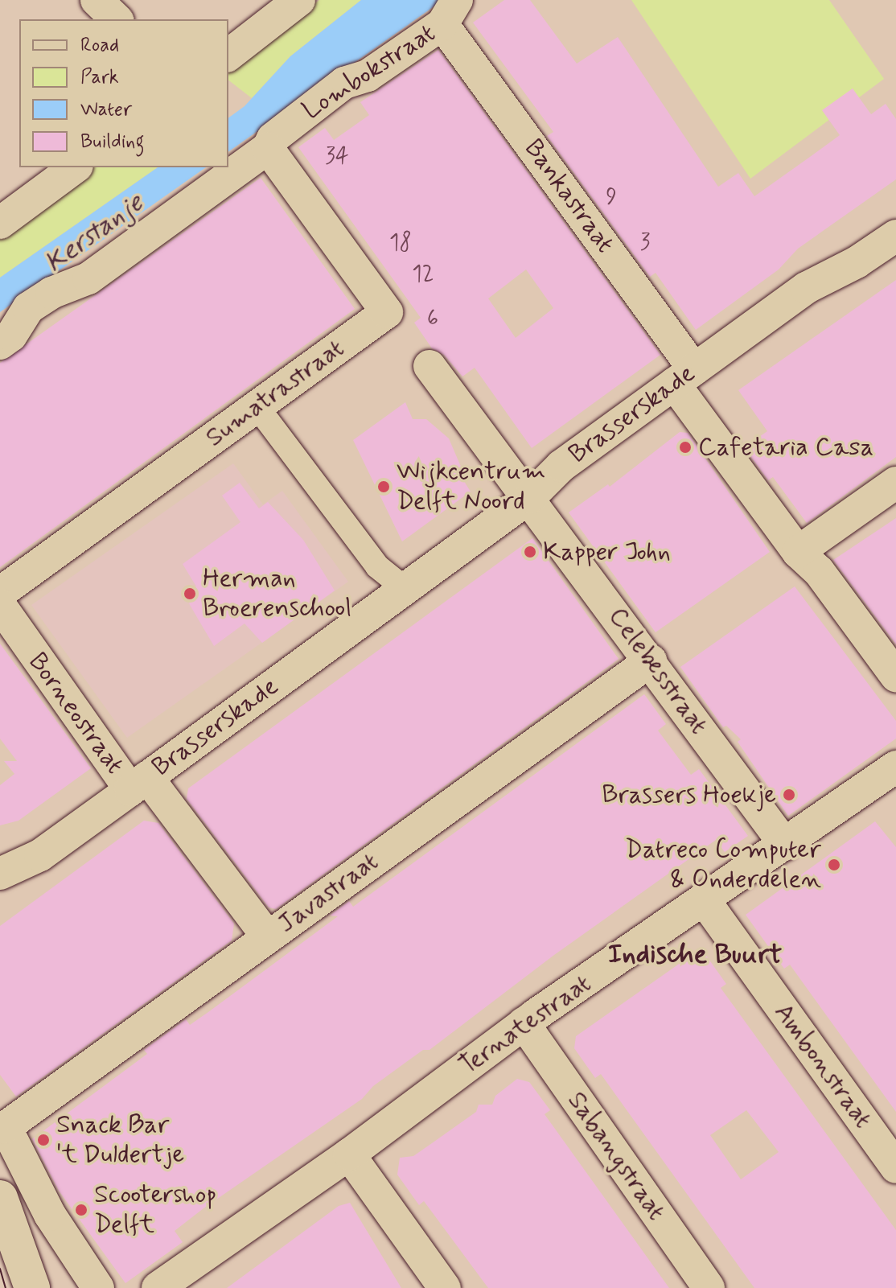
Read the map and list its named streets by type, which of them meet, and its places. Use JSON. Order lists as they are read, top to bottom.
{
  "streets": {
    "street": [
      "Lombokstraat",
      "Bankastraat",
      "Sumatrastraat",
      "Brasserskade",
      "Celebesstraat",
      "Borneostraat",
      "Javastraat",
      "Ternatestraat",
      "Ambonstraat",
      "Sabangstraat"
    ]
  },
  "crossings": [
    ["Lombokstraat", "Bankastraat"],
    ["Lombokstraat", "Sumatrastraat"],
    ["Bankastraat", "Brasserskade"],
    ["Brasserskade", "Celebesstraat"],
    ["Brasserskade", "Borneostraat"],
    ["Celebesstraat", "Javastraat"],
    ["Celebesstraat", "Ternatestraat"],
    ["Borneostraat", "Javastraat"],
    ["Ternatestraat", "Ambonstraat"],
    ["Ternatestraat", "Sabangstraat"]
  ],
  "districts": ["Indische Buurt"],
  "water": ["Kerstanje"],
  "places": [
    "Cafetaria Casa",
    "Wijkcentrum Delft Noord",
    "Kapper John",
    "Herman Broerenschool",
    "Brassers Hoekje",
    "Datreco Computer & Onderdelen",
    "Snack Bar 't Duldertje",
    "Scootershop Delft"
  ],
  "house_numbers": [
    "34",
    "9",
    "3",
    "18",
    "12",
    "6"
  ],
  "legend": [
    "Road",
    "Park",
    "Water",
    "Building"
  ]
}
